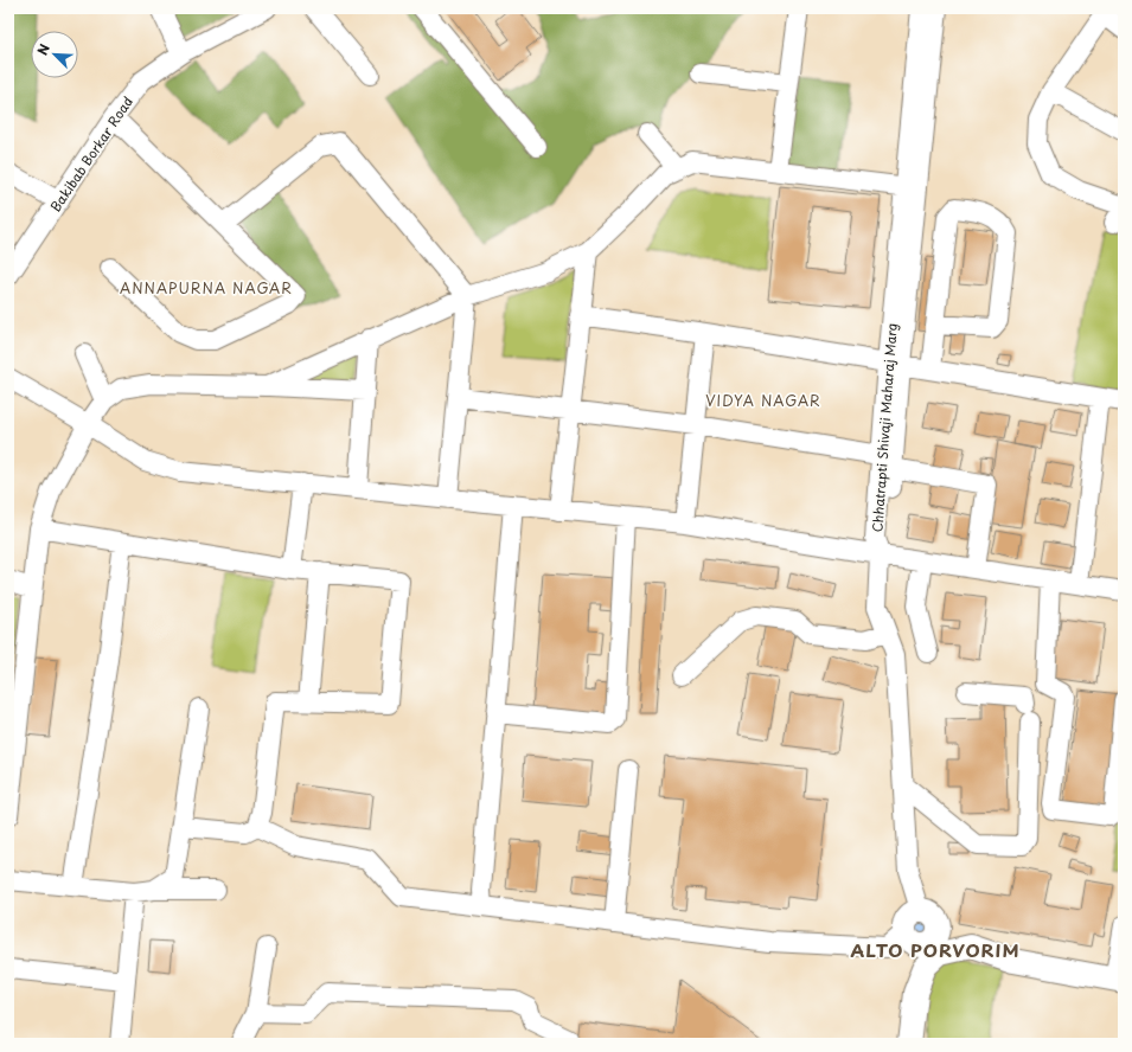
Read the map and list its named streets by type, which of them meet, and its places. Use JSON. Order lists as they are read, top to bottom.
{
  "streets": {
    "street": ["Bakibab Borkar Road", "Chhatrapti Shivaji Maharaj Marg"]
  },
  "districts": ["ANNAPURNA NAGAR", "VIDYA NAGAR", "ALTO PORVORIM"],
  "north": "top left"
}
